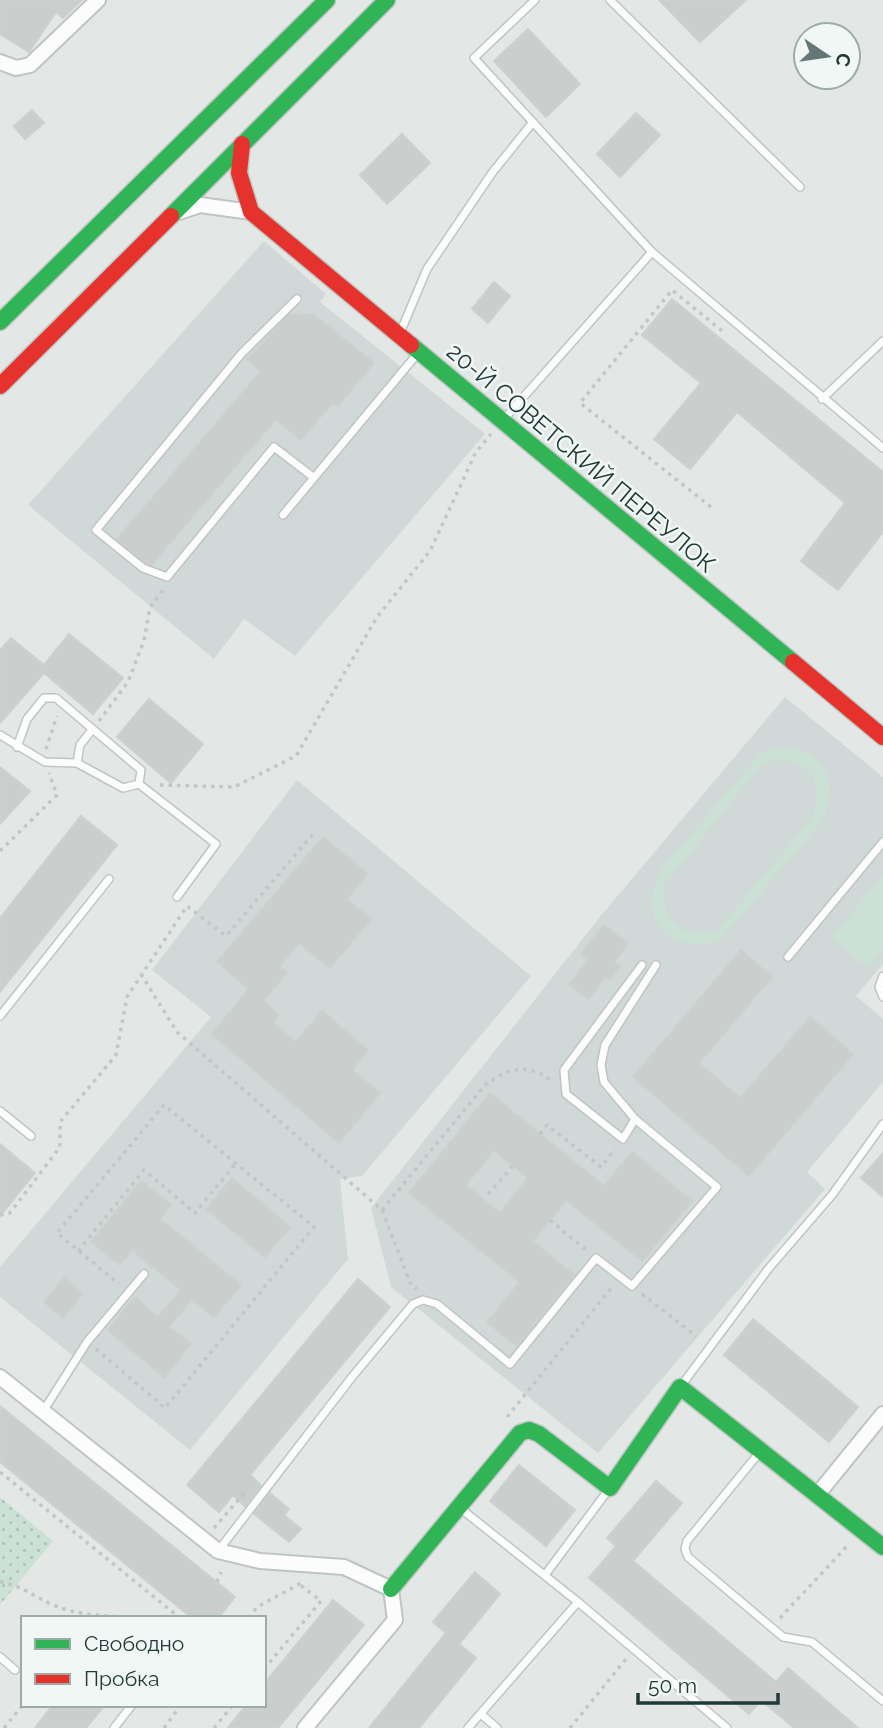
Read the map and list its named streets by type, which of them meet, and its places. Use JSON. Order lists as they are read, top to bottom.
{
  "streets": {
    "street": ["20-Й СОВЕТСКИЙ ПЕРЕУЛОК"]
  },
  "legend": ["Свободно", "Пробка"],
  "scale_bar": "50 m",
  "north": "right"
}
